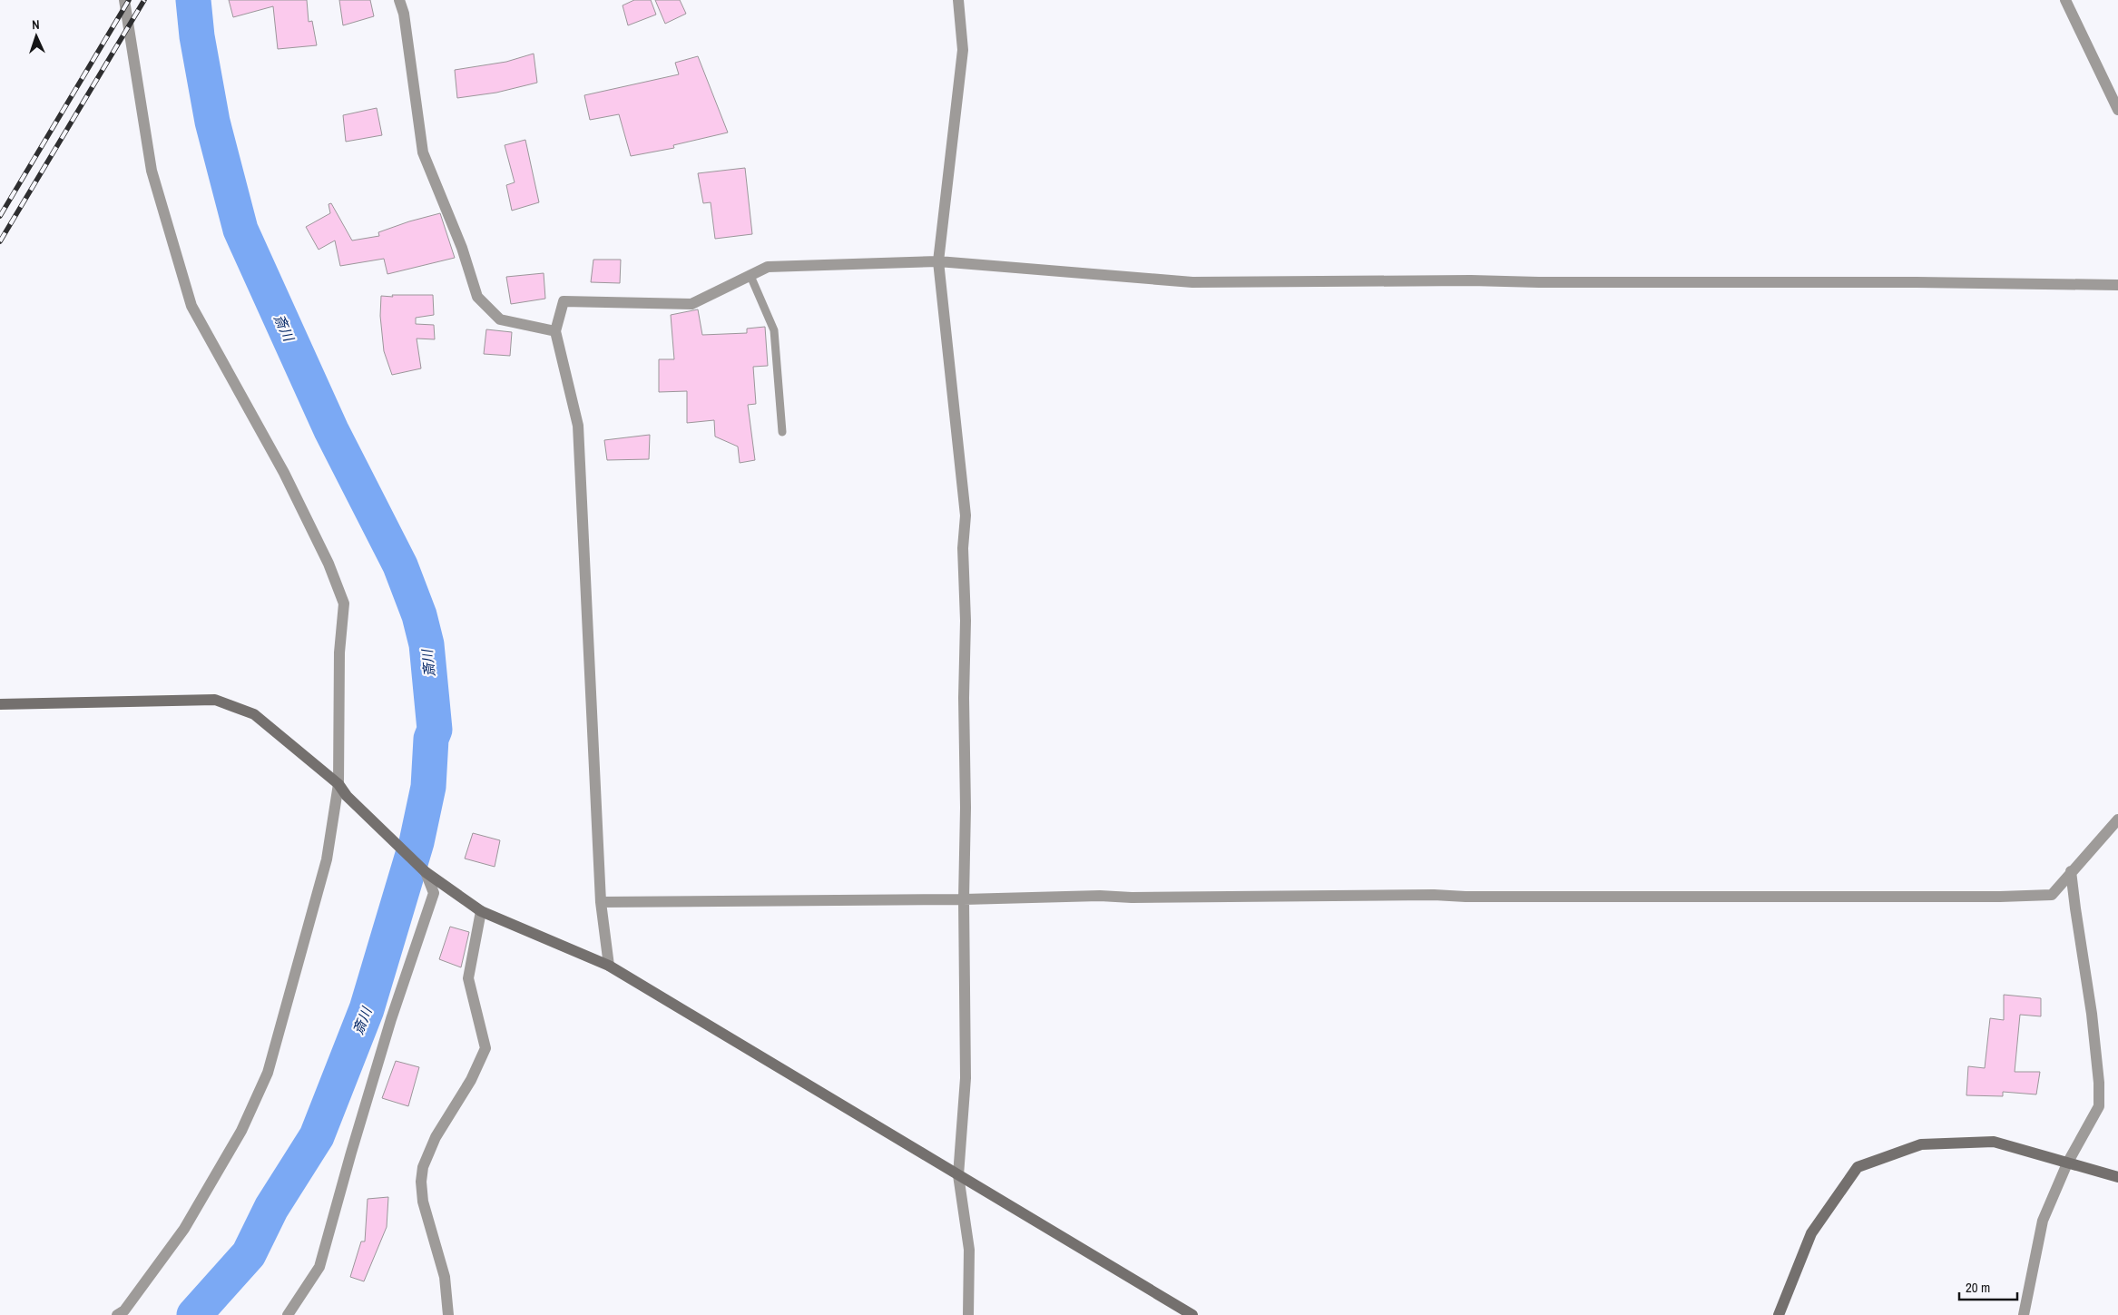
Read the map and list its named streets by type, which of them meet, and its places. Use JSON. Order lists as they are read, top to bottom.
{
  "water": ["斎川"],
  "scale_bar": "20 m",
  "north": "top"
}
